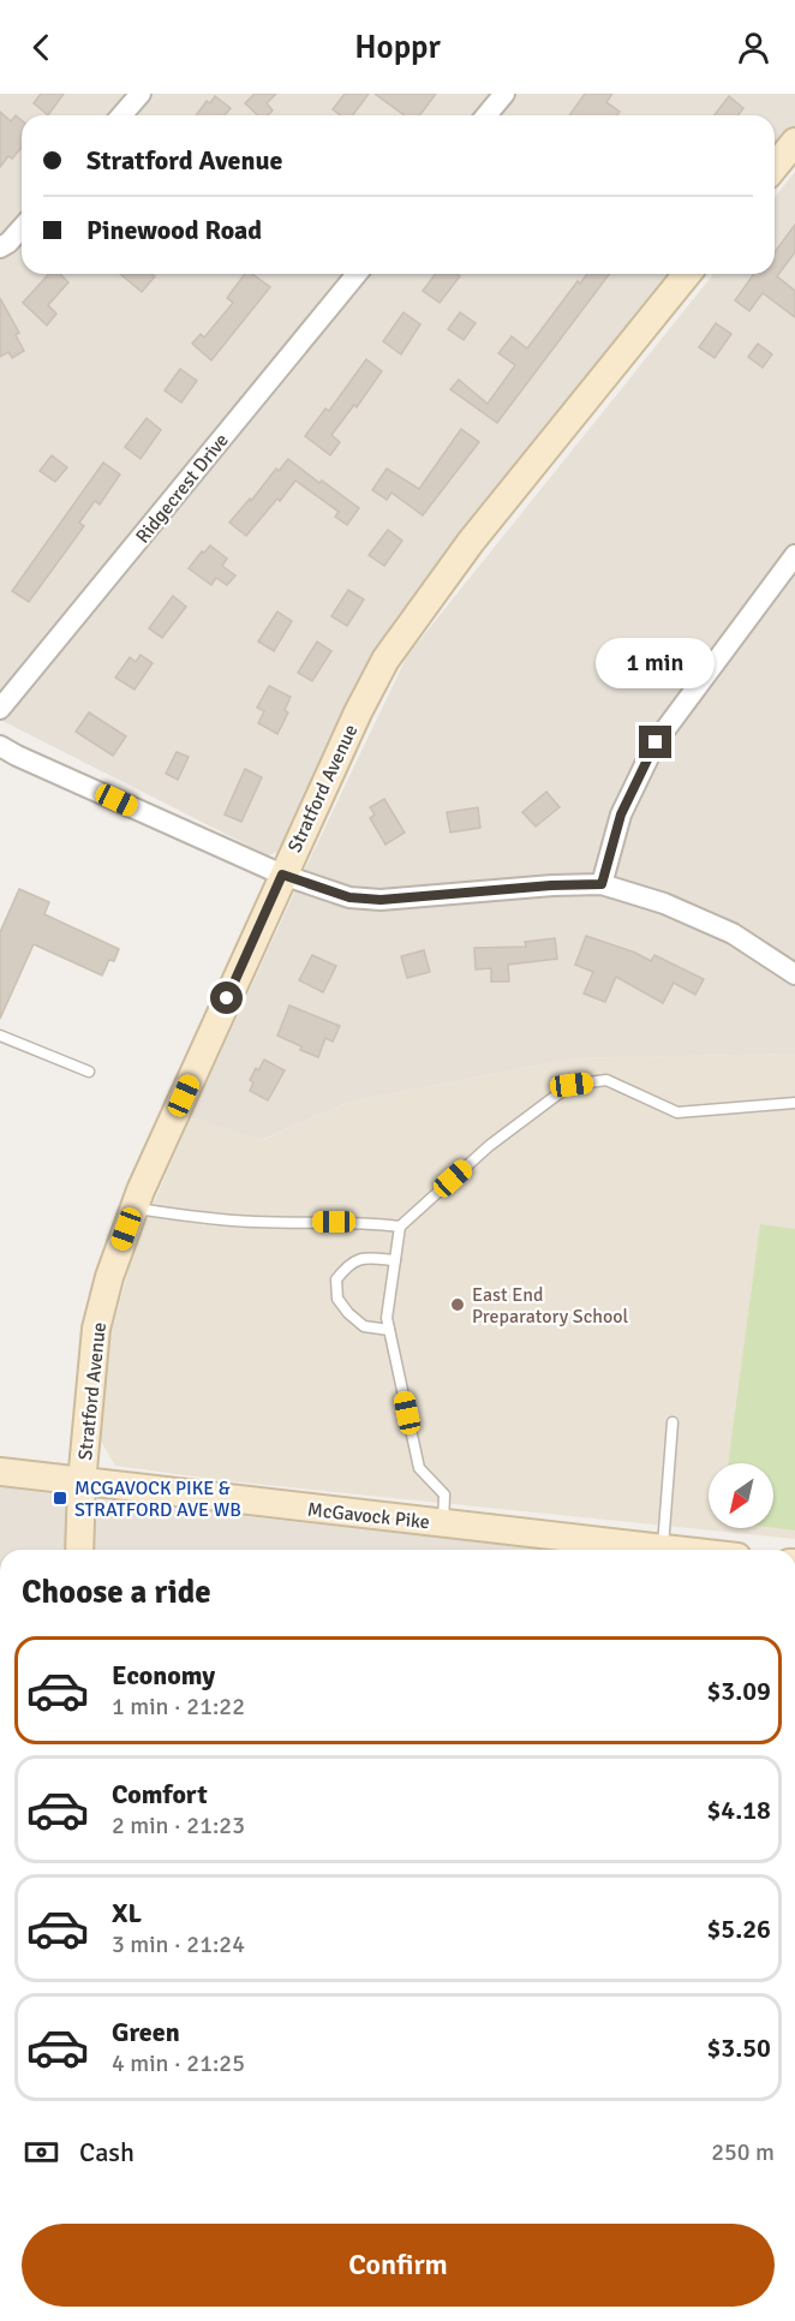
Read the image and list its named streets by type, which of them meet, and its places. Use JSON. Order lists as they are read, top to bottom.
{
  "streets": {
    "street": ["Ridgecrest Drive", "Stratford Avenue", "McGavock Pike"]
  },
  "crossings": [
    ["Stratford Avenue", "McGavock Pike"]
  ],
  "places": {
    "other": ["East End Preparatory School"],
    "transit": ["MCGAVOCK PIKE & STRATFORD AVE WB"]
  },
  "north": "bottom left",
  "page": {
    "header": "Hoppr",
    "banner": ["Stratford Avenue", "Pinewood Road"],
    "bubble": "1 min",
    "heading": "Choose a ride",
    "list": [
      {
        "name": "Economy",
        "note": "1 min · 21:22",
        "value": "$3.09"
      },
      {
        "name": "Comfort",
        "note": "2 min · 21:23",
        "value": "$4.18"
      },
      {
        "name": "XL",
        "note": "3 min · 21:24",
        "value": "$5.26"
      },
      {
        "name": "Green",
        "note": "4 min · 21:25",
        "value": "$3.50"
      }
    ],
    "pay": ["Cash", "250 m"],
    "buttons": "Confirm"
  }
}
